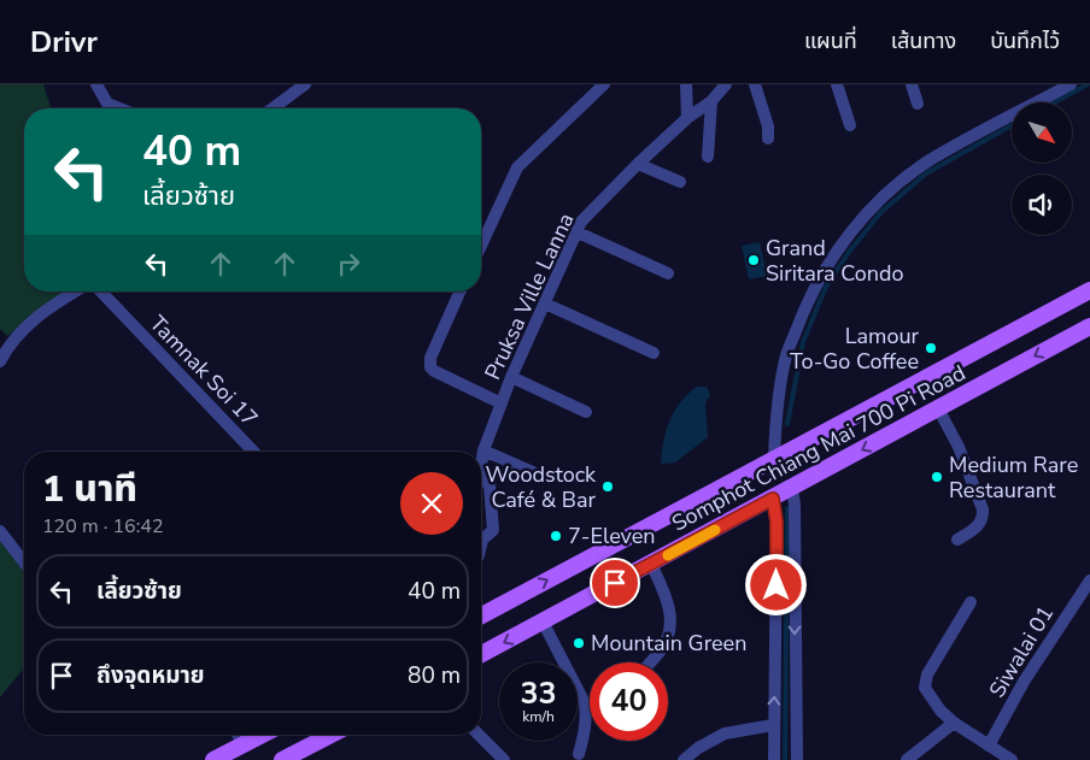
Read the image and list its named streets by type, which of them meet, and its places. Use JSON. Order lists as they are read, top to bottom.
{
  "streets": {
    "main road": ["Somphot Chiang Mai 700 Pi Road"],
    "street": ["Pruksa Ville Lanna", "Tamnak Soi 17", "Siwalai 01"]
  },
  "places": [
    "Grand Siritara Condo",
    "Lamour To-Go Coffee",
    "Medium Rare Restaurant",
    "Woodstock Café & Bar",
    "7-Eleven",
    "Mountain Green"
  ],
  "north": "bottom right",
  "page": {
    "header": "Drivr",
    "nav": ["แผนที่", "เส้นทาง", "บันทึกไว้"],
    "turn": ["40 m", "เลี้ยวซ้าย"],
    "heading": ["1 นาที", "120 m · 16:42"],
    "list": [
      {
        "name": "เลี้ยวซ้าย",
        "value": "40 m"
      },
      {
        "name": "ถึงจุดหมาย",
        "value": "80 m"
      }
    ],
    "speed": "33 km/h",
    "limit": "40"
  }
}
